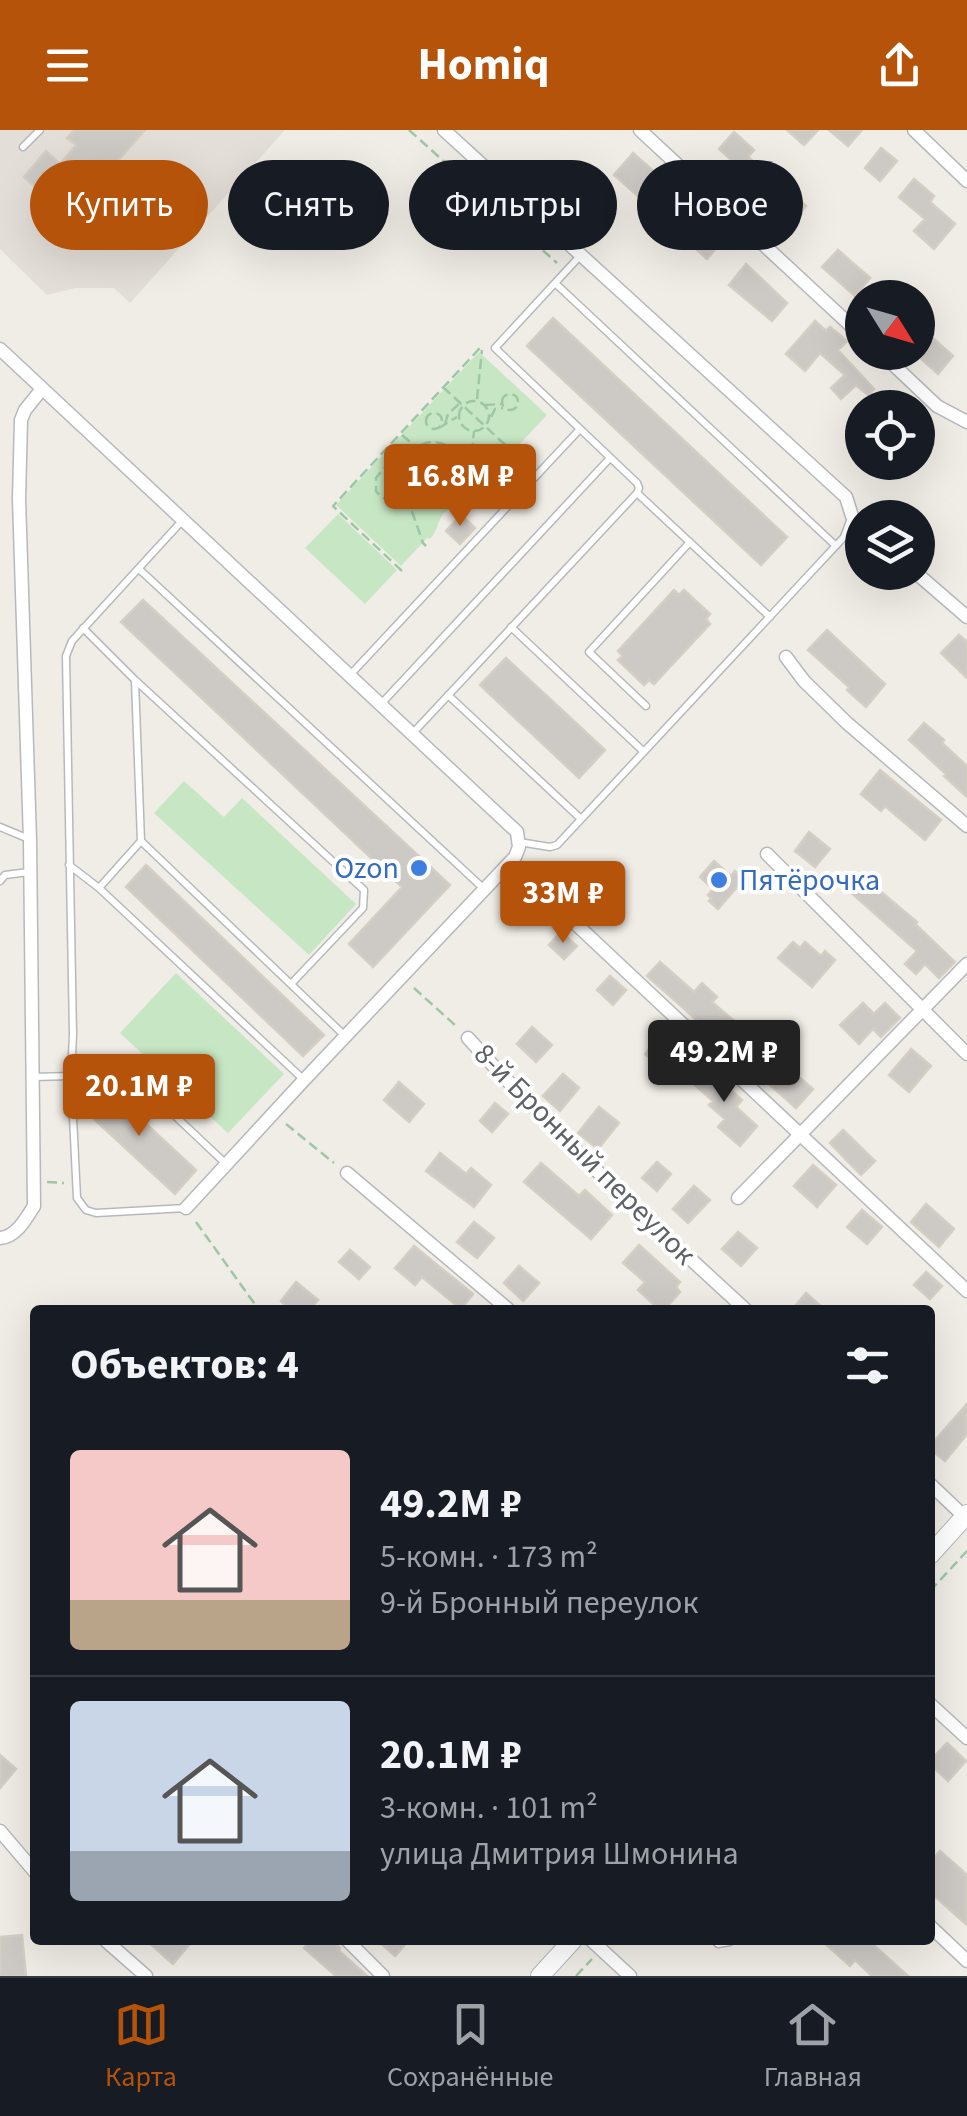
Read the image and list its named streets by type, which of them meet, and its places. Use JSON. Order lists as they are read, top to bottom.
{
  "streets": {
    "street": ["8-й Бронный переулок"]
  },
  "places": ["Ozon", "Пятёрочка"],
  "north": "bottom right",
  "page": {
    "header": "Homiq",
    "chip": [
      "Купить",
      "Снять",
      "Фильтры",
      "Новое"
    ],
    "price": [
      "16.8M ₽",
      "33M ₽",
      "49.2M ₽",
      "20.1M ₽"
    ],
    "heading": "Объектов: 4",
    "list": [
      {
        "name": "49.2M ₽",
        "note": "5-комн. · 173 m² · 9-й Бронный переулок"
      },
      {
        "name": "20.1M ₽",
        "note": "3-комн. · 101 m² · улица Дмитрия Шмонина"
      }
    ],
    "tabs": ["Карта", "Сохранённые", "Главная"]
  }
}
